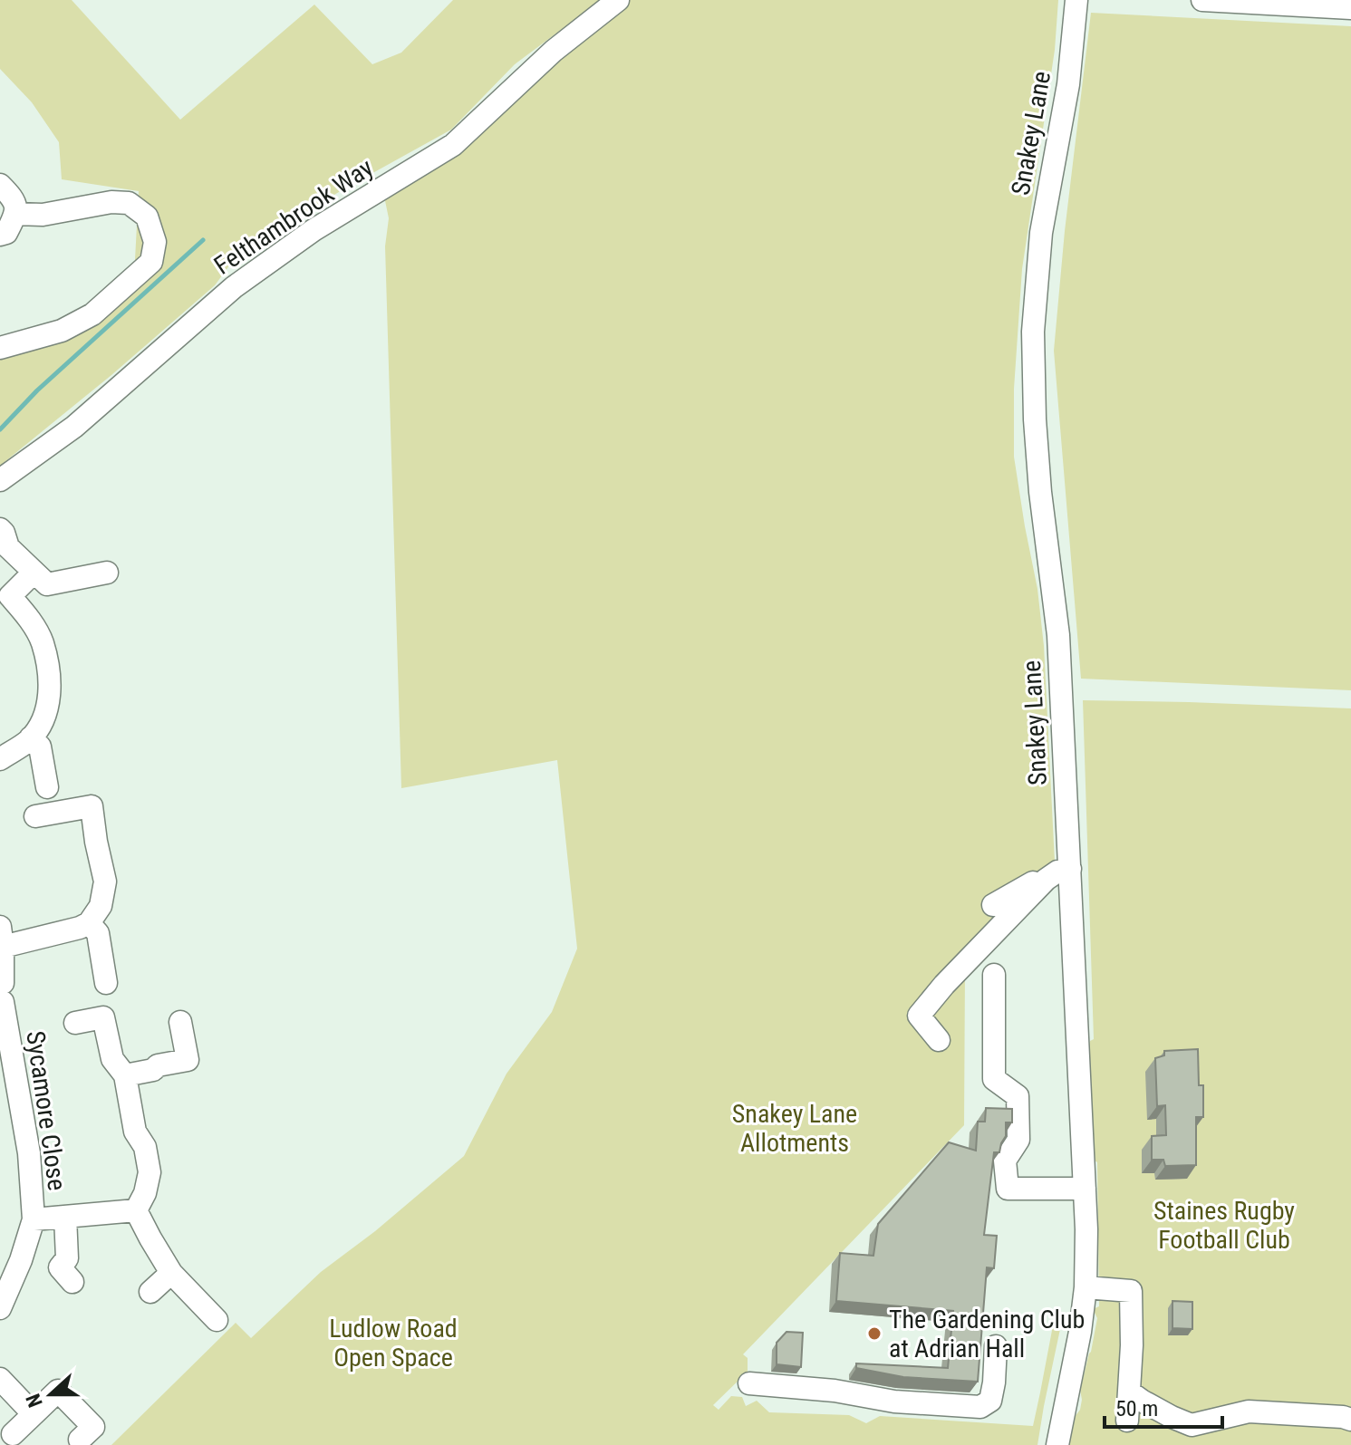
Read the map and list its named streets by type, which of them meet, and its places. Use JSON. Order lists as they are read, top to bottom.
{
  "streets": {
    "street": ["Snakey Lane", "Felthambrook Way", "Sycamore Close"]
  },
  "parks": ["Snakey Lane Allotments", "Staines Rugby Football Club", "Ludlow Road Open Space"],
  "places": ["The Gardening Club at Adrian Hall"],
  "scale_bar": "50 m",
  "north": "left"
}
